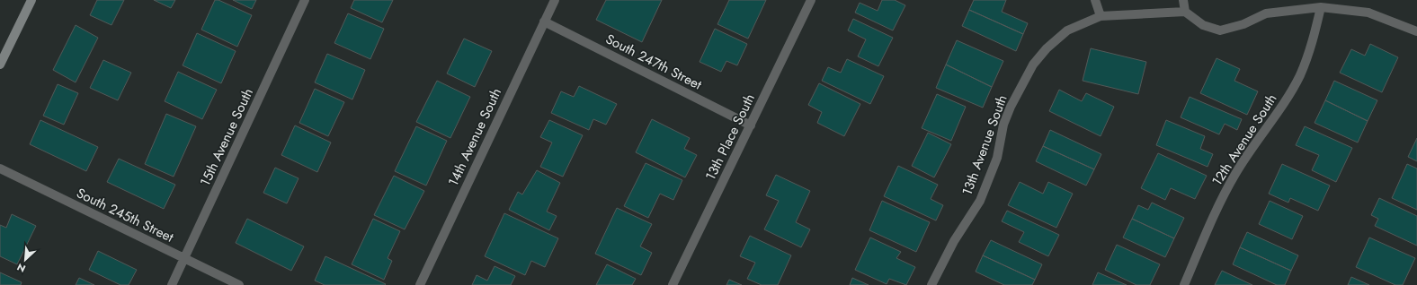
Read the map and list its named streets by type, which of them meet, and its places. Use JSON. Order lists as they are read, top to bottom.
{
  "streets": {
    "street": [
      "South 247th Street",
      "15th Avenue South",
      "14th Avenue South",
      "13th Place South",
      "12th Avenue South",
      "13th Avenue South",
      "South 245th Street"
    ]
  },
  "crossings": [
    ["South 247th Street", "14th Avenue South"],
    ["South 247th Street", "13th Place South"],
    ["15th Avenue South", "South 245th Street"]
  ],
  "north": "bottom left"
}
